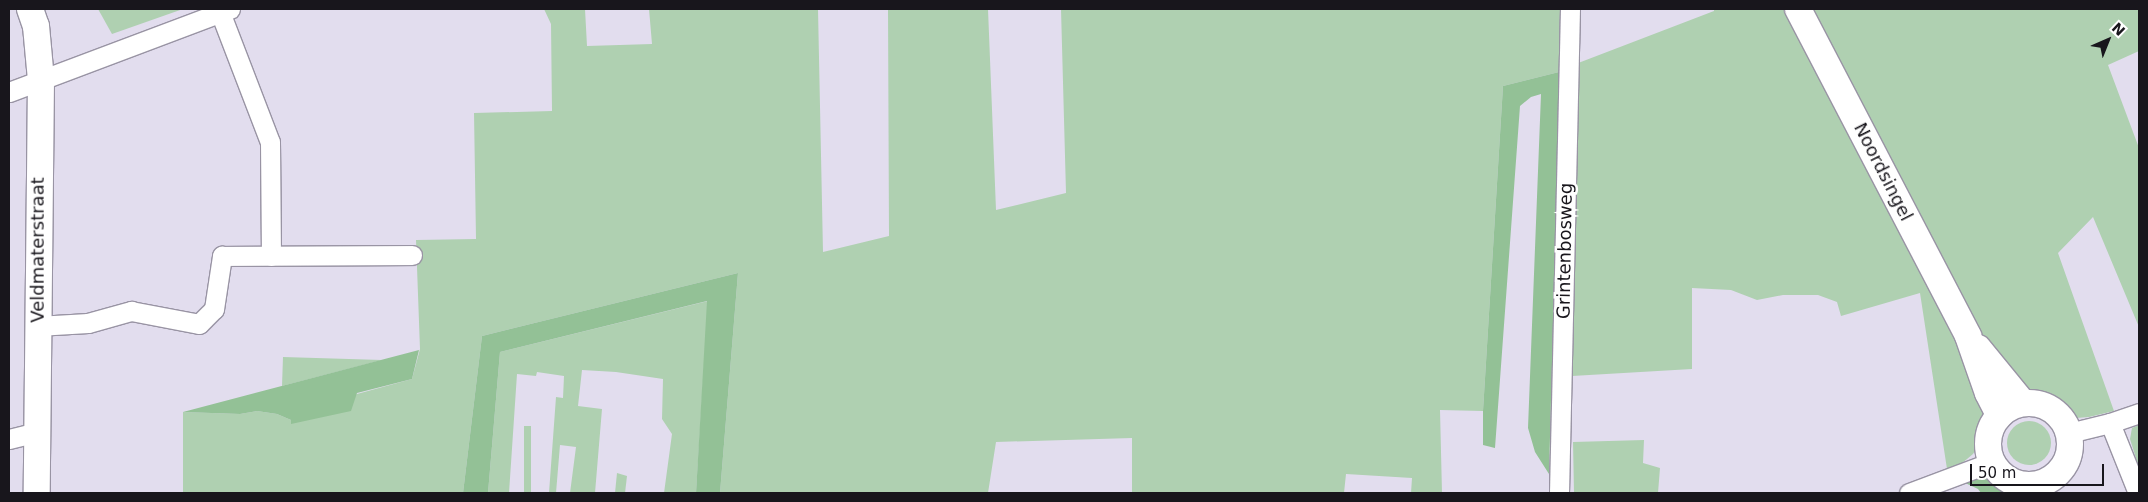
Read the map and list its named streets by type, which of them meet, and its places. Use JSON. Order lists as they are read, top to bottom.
{
  "streets": {
    "main road": ["Noordsingel", "Veldmaterstraat"],
    "street": ["Grintenbosweg"]
  },
  "scale_bar": "50 m",
  "north": "top right"
}
